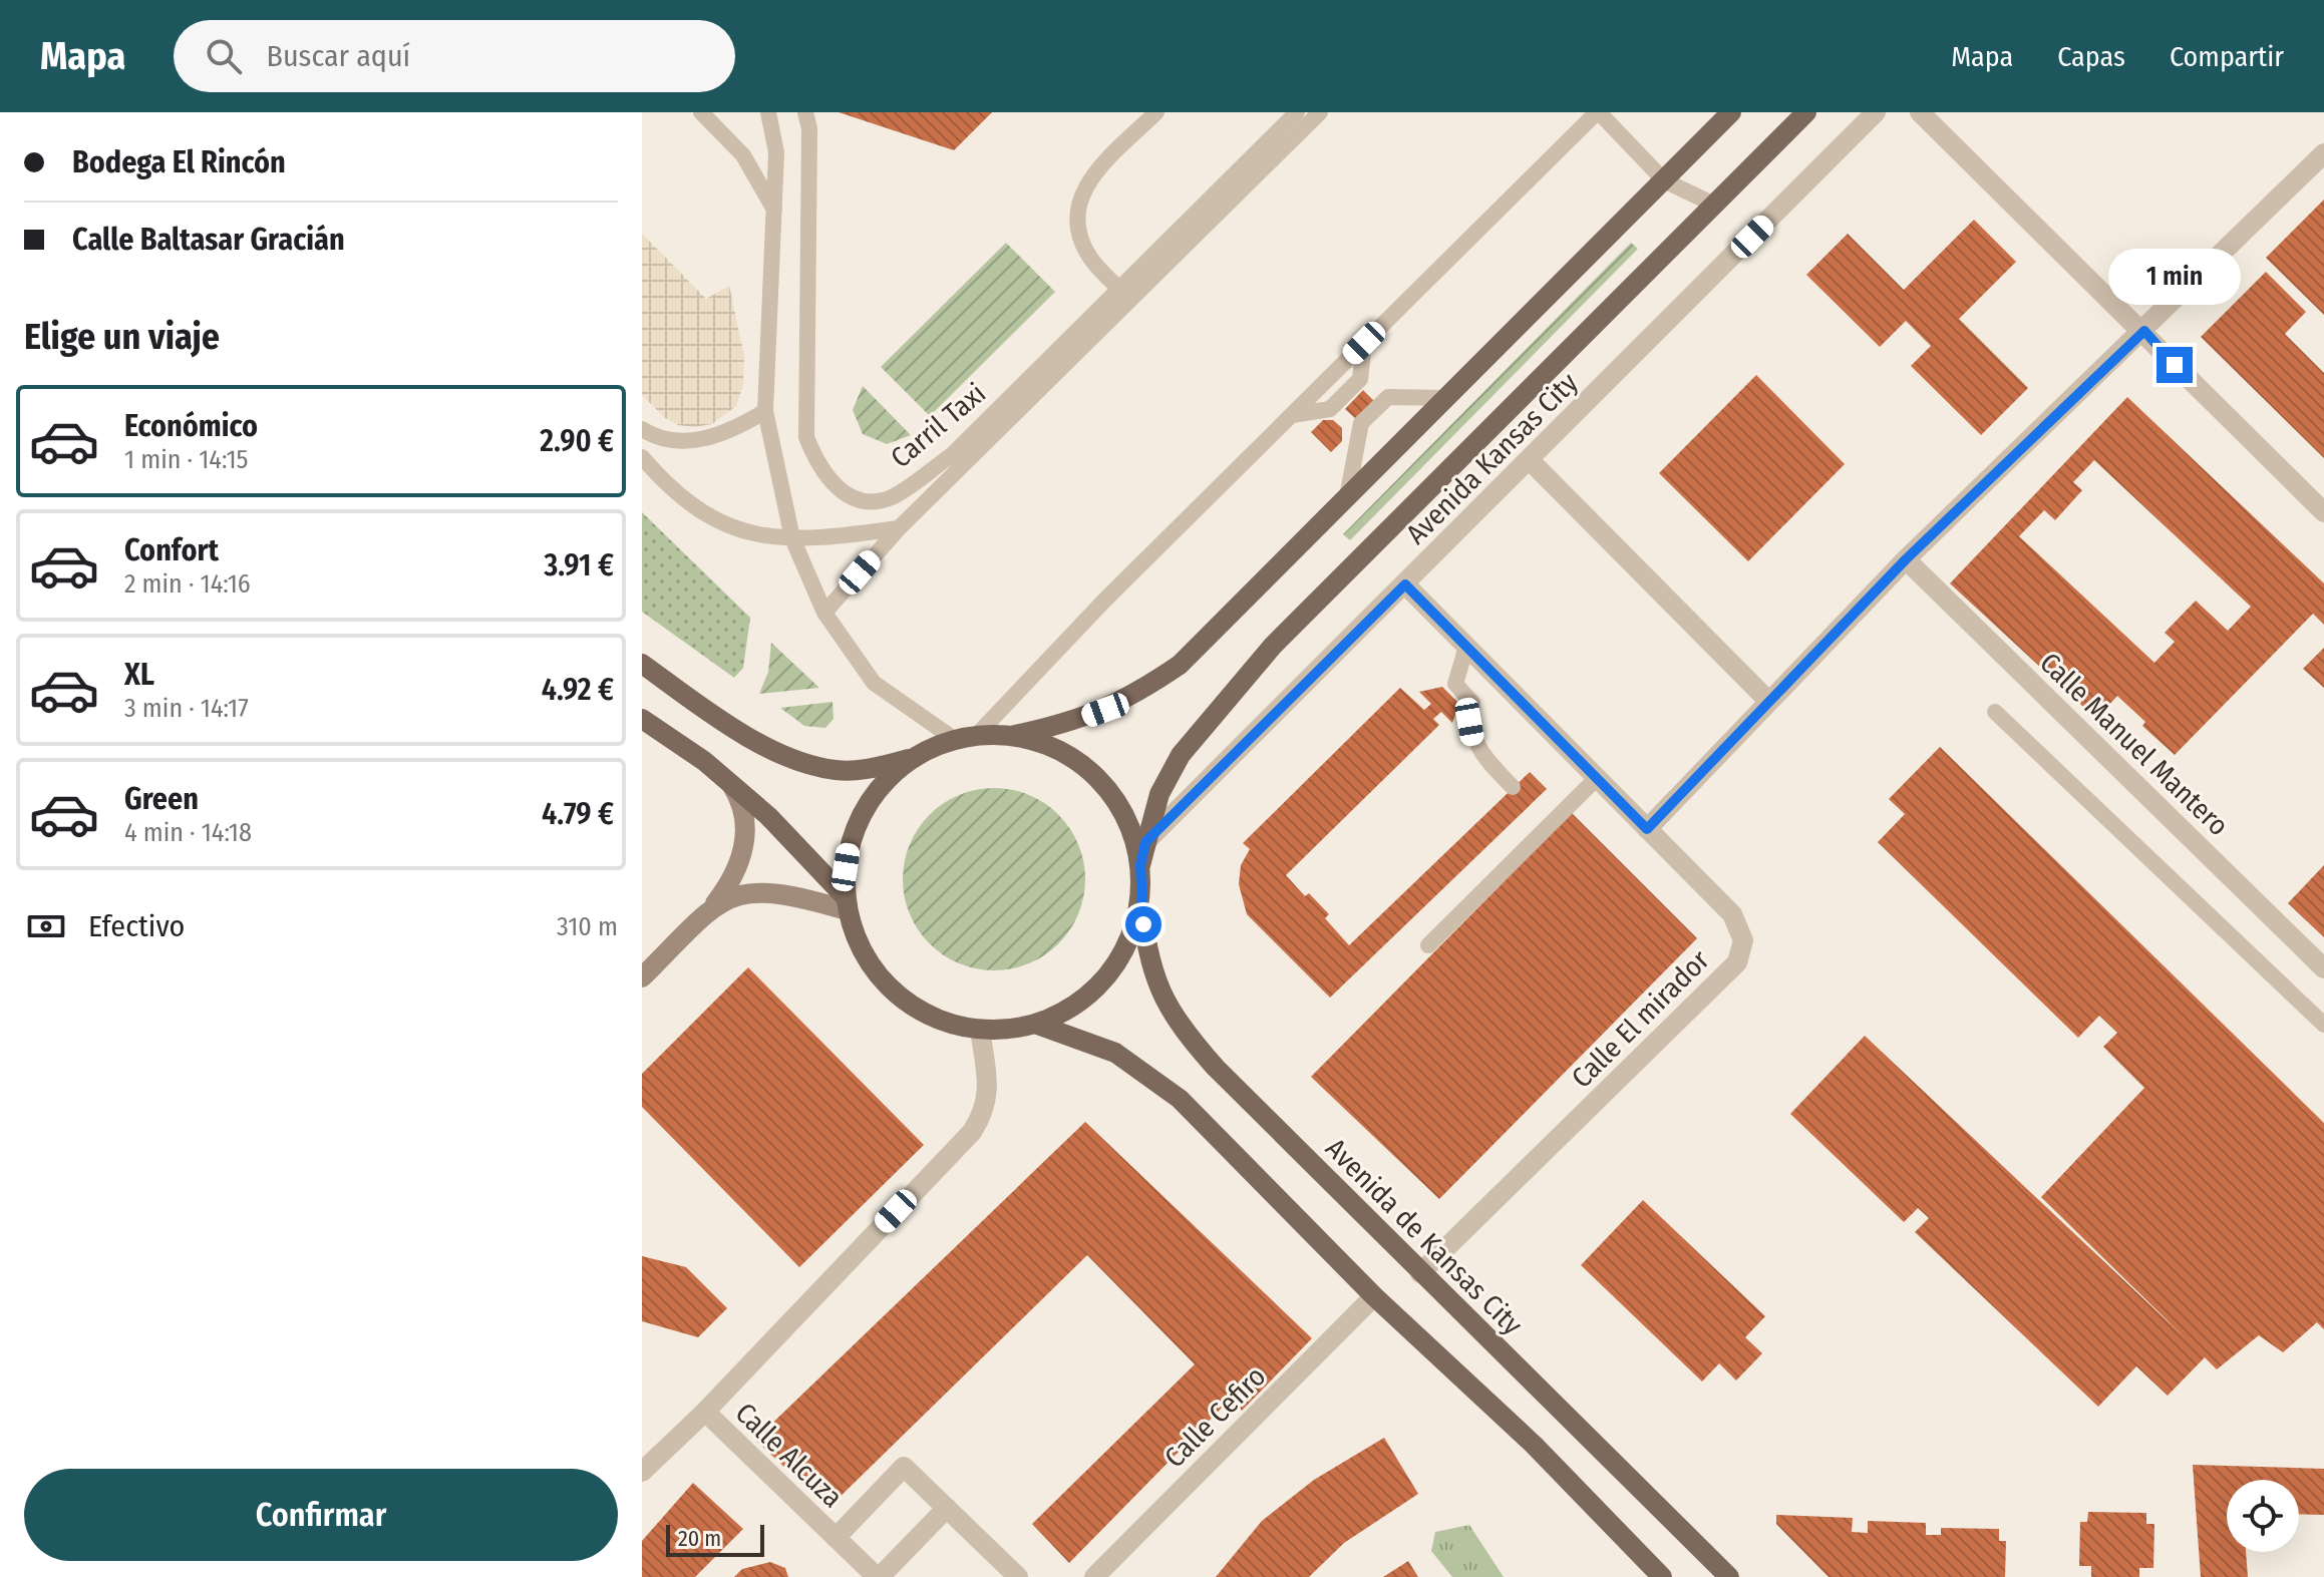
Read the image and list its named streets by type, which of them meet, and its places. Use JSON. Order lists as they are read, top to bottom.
{
  "streets": {
    "main road": ["Avenida Kansas City", "Avenida de Kansas City"],
    "street": [
      "Calle Manuel Mantero",
      "Calle El mirador",
      "Calle Cefiro",
      "Calle Alcuza"
    ],
    "lane": ["Carril Taxi"]
  },
  "crossings": [
    ["Avenida Kansas City", "Calle El mirador"],
    ["Calle El mirador", "Avenida de Kansas City"]
  ],
  "scale_bar": "20 m",
  "page": {
    "header": "Mapa",
    "search": "Buscar aquí",
    "nav": ["Mapa", "Capas", "Compartir"],
    "banner": ["Bodega El Rincón", "Calle Baltasar Gracián"],
    "bubble": "1 min",
    "heading": "Elige un viaje",
    "list": [
      {
        "name": "Económico",
        "note": "1 min · 14:15",
        "value": "2.90 €"
      },
      {
        "name": "Confort",
        "note": "2 min · 14:16",
        "value": "3.91 €"
      },
      {
        "name": "XL",
        "note": "3 min · 14:17",
        "value": "4.92 €"
      },
      {
        "name": "Green",
        "note": "4 min · 14:18",
        "value": "4.79 €"
      }
    ],
    "pay": ["Efectivo", "310 m"],
    "buttons": "Confirmar",
    "scale": "20 m"
  }
}
